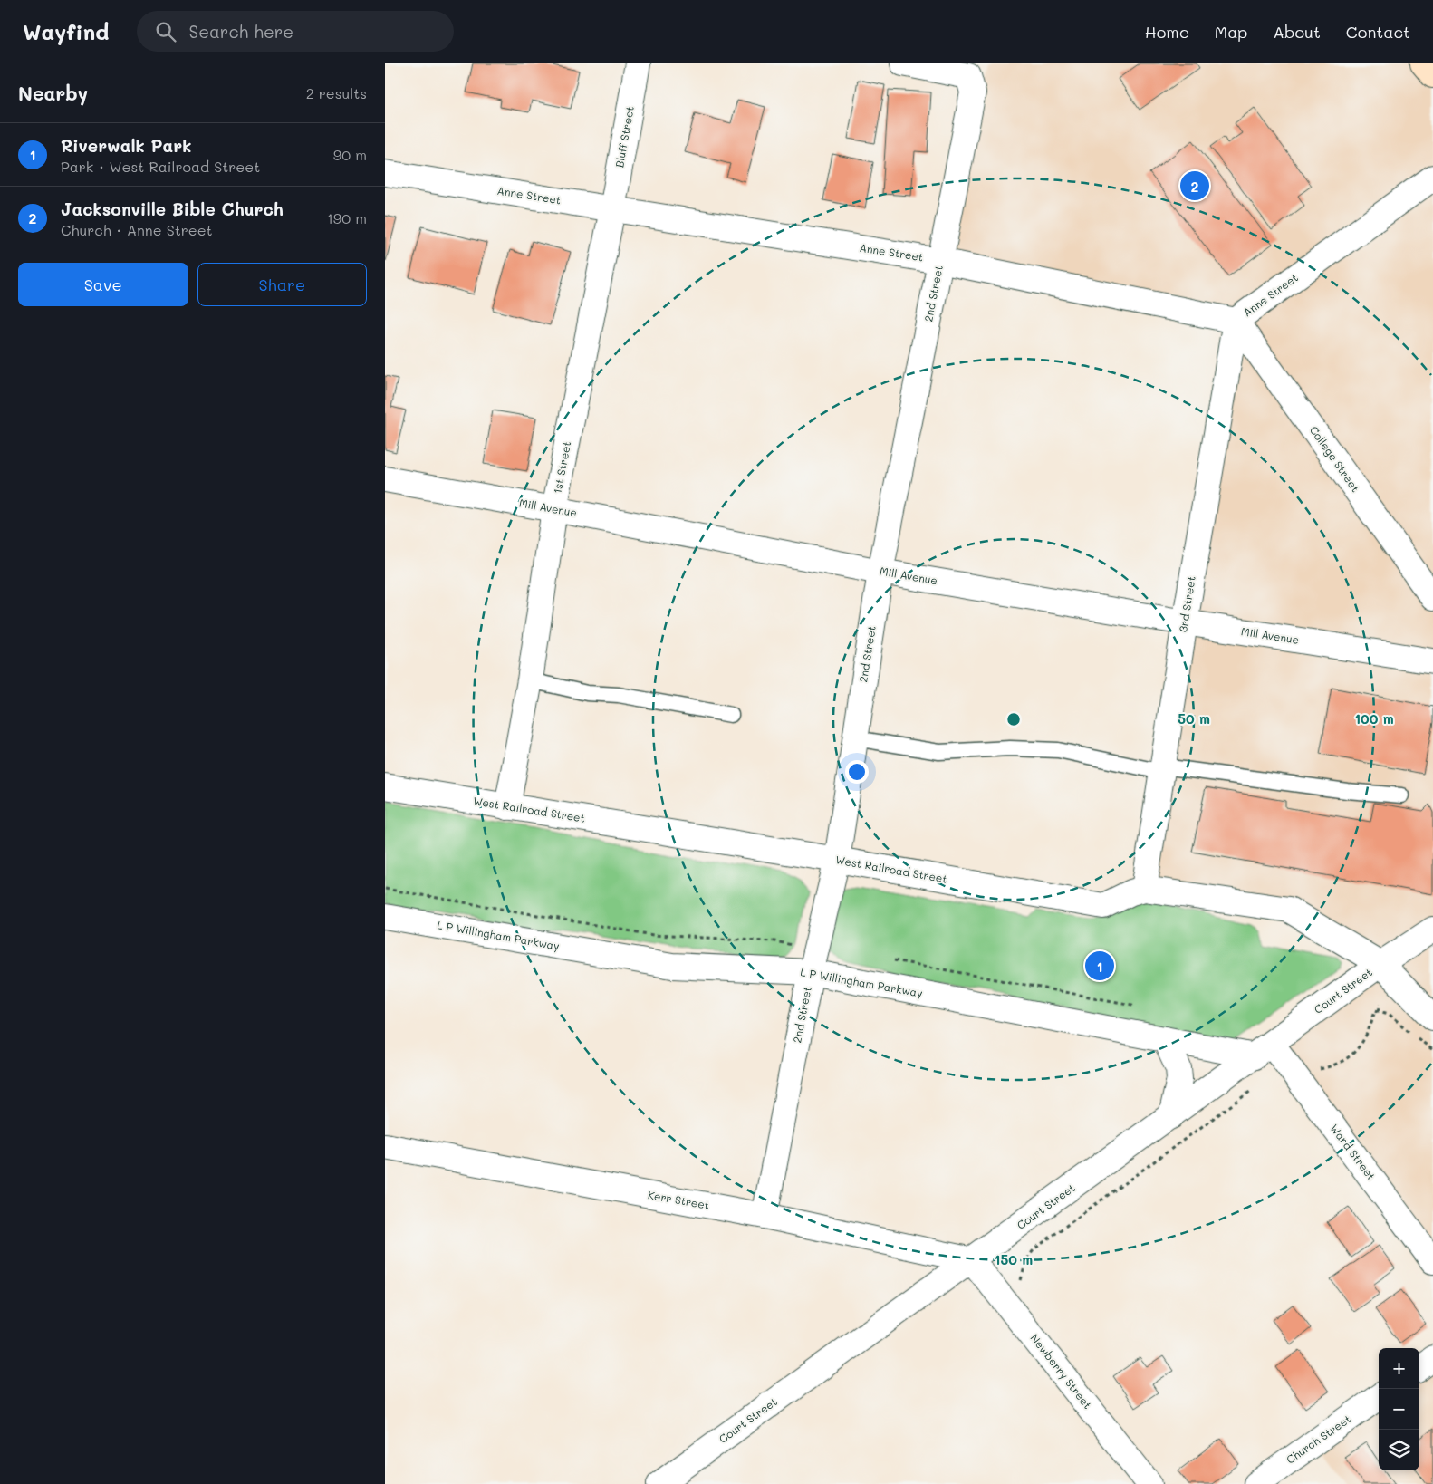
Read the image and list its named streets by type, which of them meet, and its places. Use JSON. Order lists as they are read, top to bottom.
{
  "streets": {
    "street": [
      "Bluff Street",
      "Anne Street",
      "2nd Street",
      "College Street",
      "1st Street",
      "Mill Avenue",
      "3rd Street",
      "West Railroad Street",
      "L P Willingham Parkway",
      "Court Street",
      "Ward Street",
      "Kerr Street",
      "Newberry Street",
      "Church Street"
    ]
  },
  "crossings": [
    ["Bluff Street", "Anne Street"],
    ["Bluff Street", "1st Street"],
    ["Anne Street", "2nd Street"],
    ["Anne Street", "College Street"],
    ["Anne Street", "1st Street"],
    ["Anne Street", "3rd Street"],
    ["2nd Street", "Mill Avenue"],
    ["2nd Street", "West Railroad Street"],
    ["2nd Street", "L P Willingham Parkway"],
    ["2nd Street", "Kerr Street"],
    ["College Street", "3rd Street"],
    ["1st Street", "Mill Avenue"],
    ["1st Street", "West Railroad Street"],
    ["Mill Avenue", "3rd Street"],
    ["3rd Street", "West Railroad Street"],
    ["West Railroad Street", "Court Street"],
    ["L P Willingham Parkway", "Court Street"],
    ["L P Willingham Parkway", "Ward Street"],
    ["Court Street", "Ward Street"],
    ["Court Street", "Kerr Street"],
    ["Court Street", "Newberry Street"],
    ["Kerr Street", "Newberry Street"]
  ],
  "page": {
    "header": "Wayfind",
    "search": "Search here",
    "nav": [
      "Home",
      "Map",
      "About",
      "Contact"
    ],
    "heading": ["Nearby", "2 results"],
    "list": [
      {
        "mark": "1",
        "name": "Riverwalk Park",
        "note": "Park · West Railroad Street",
        "value": "90 m"
      },
      {
        "mark": "2",
        "name": "Jacksonville Bible Church",
        "note": "Church · Anne Street",
        "value": "190 m"
      }
    ],
    "pins": ["2", "1"],
    "buttons": ["Save", "Share"],
    "map_buttons": ["+", "−"]
  },
  "rings": ["50 m", "100 m", "150 m"]
}
